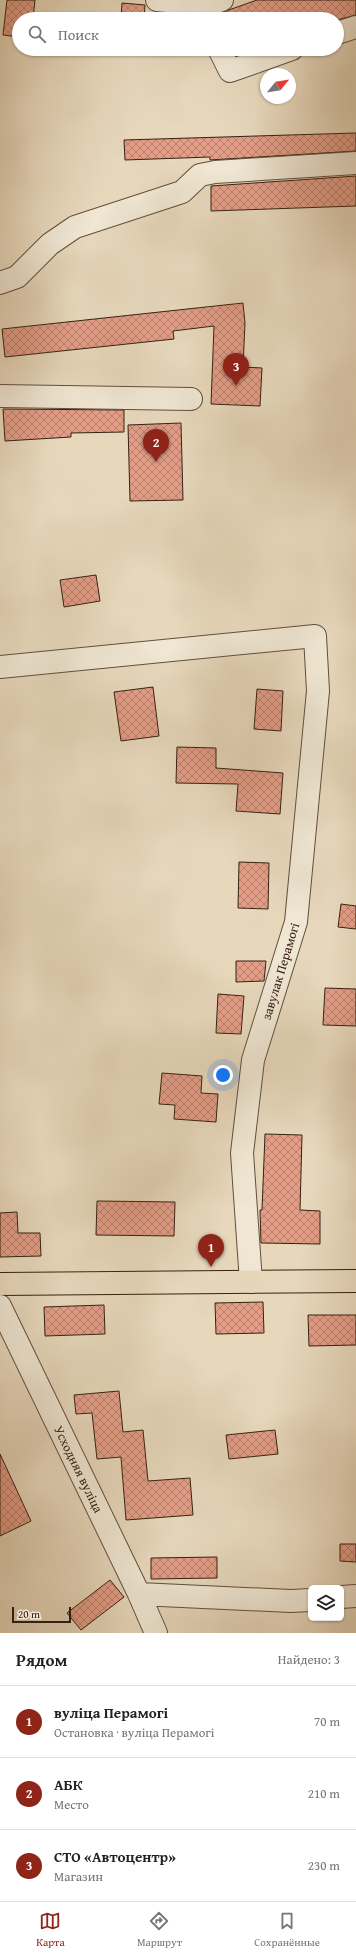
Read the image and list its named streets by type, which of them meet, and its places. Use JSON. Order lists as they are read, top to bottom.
{
  "streets": {
    "street": ["завулак Перамогі", "Усходняя вуліца"]
  },
  "scale_bar": "20 m",
  "north": "top right",
  "page": {
    "search": "Поиск",
    "pins": ["3", "2", "1"],
    "scale": "20 m",
    "heading": ["Рядом", "Найдено: 3"],
    "list": [
      {
        "mark": "1",
        "name": "вуліца Перамогі",
        "note": "Остановка · вуліца Перамогі",
        "value": "70 m"
      },
      {
        "mark": "2",
        "name": "АБК",
        "note": "Место",
        "value": "210 m"
      },
      {
        "mark": "3",
        "name": "СТО «Автоцентр»",
        "note": "Магазин",
        "value": "230 m"
      }
    ],
    "nav": ["Карта", "Маршрут", "Сохранённые"]
  }
}
